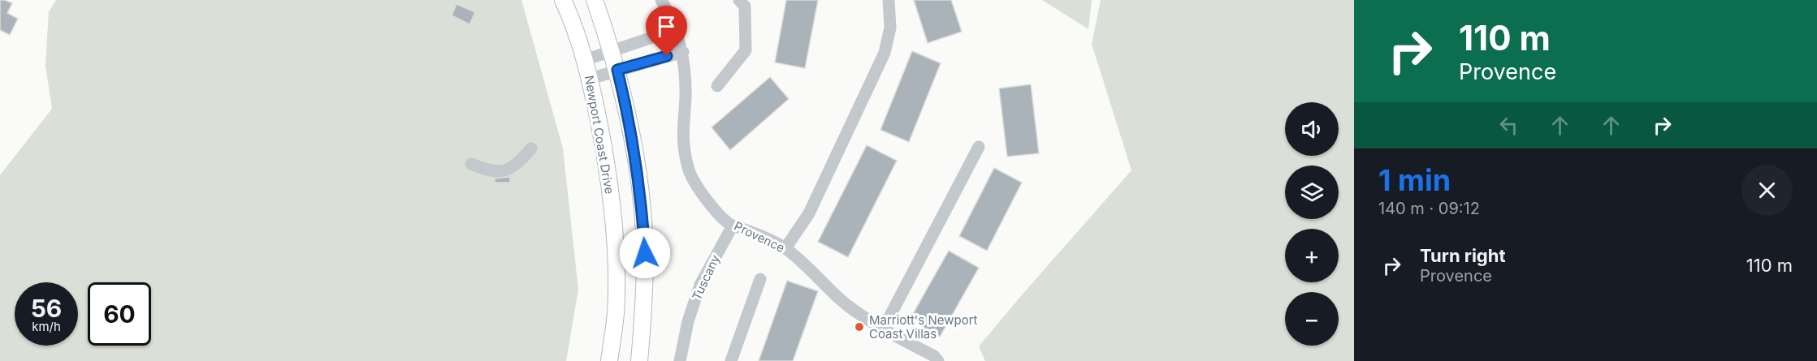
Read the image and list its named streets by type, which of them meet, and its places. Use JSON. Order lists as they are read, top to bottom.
{
  "streets": {
    "main road": ["Newport Coast Drive"],
    "street": ["Provence", "Tuscany"]
  },
  "crossings": [
    ["Provence", "Tuscany"]
  ],
  "places": ["Marriott's Newport Coast Villas"],
  "page": {
    "turn": ["110 m", "Provence"],
    "map_buttons": ["+", "−"],
    "heading": ["1 min", "140 m · 09:12"],
    "list": [
      {
        "name": "Turn right",
        "note": "Provence",
        "value": "110 m"
      }
    ],
    "speed": "56 km/h",
    "limit": "60"
  }
}
